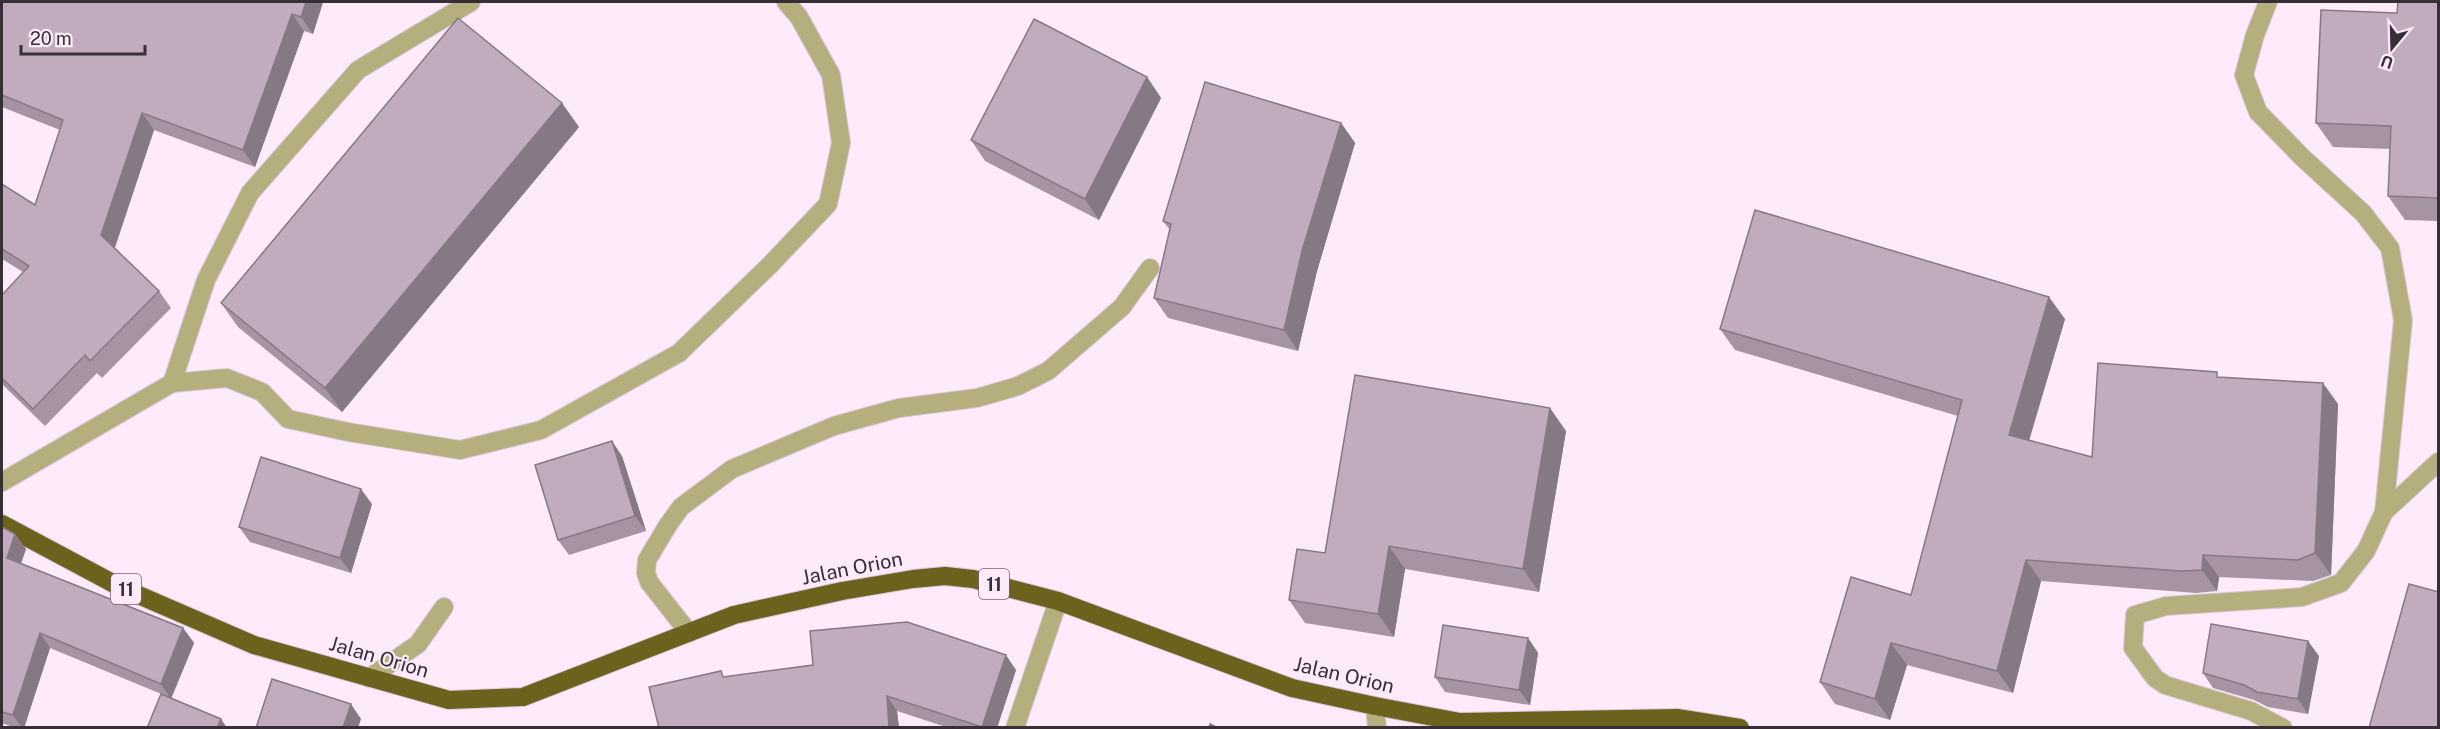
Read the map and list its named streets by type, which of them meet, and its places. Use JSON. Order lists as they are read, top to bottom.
{
  "streets": {
    "highway": ["Jalan Orion", "11"]
  },
  "scale_bar": "20 m",
  "north": "bottom"
}
